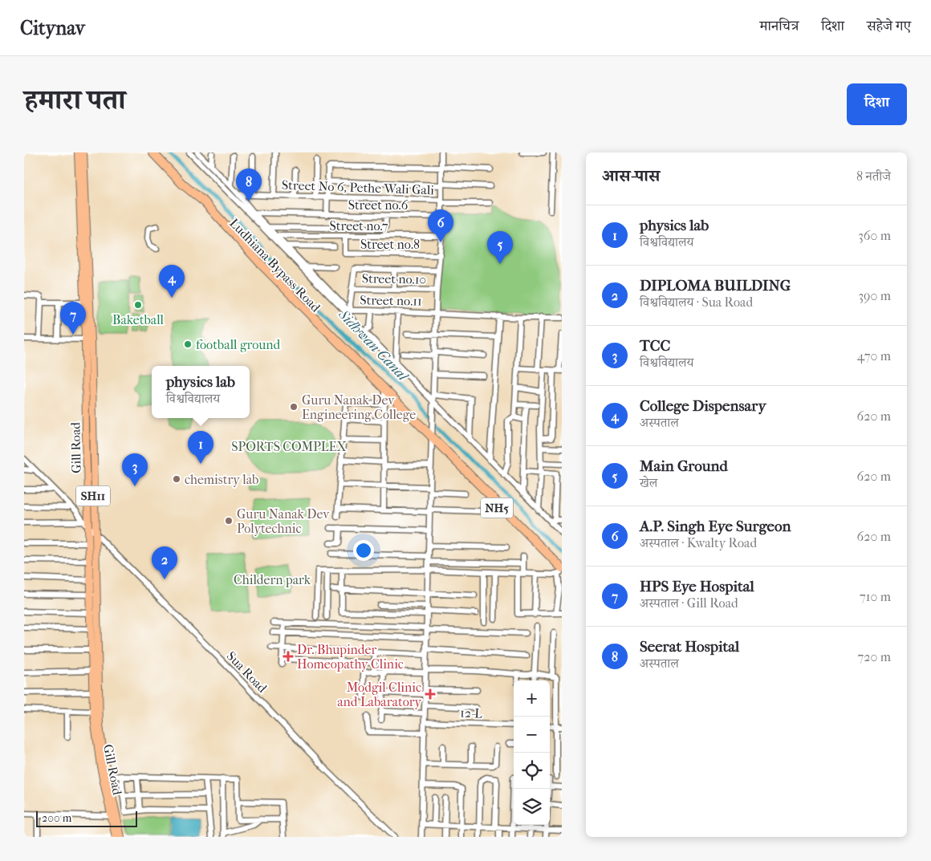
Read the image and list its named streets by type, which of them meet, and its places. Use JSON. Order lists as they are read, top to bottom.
{
  "streets": {
    "highway": ["Ludhiana Bypass Road", "NH5"],
    "main road": ["Gill Road", "SH11"],
    "street": [
      "Street No 6, Pethe Wali Gali",
      "Street no.6",
      "Street no.7",
      "Street no.8",
      "Street no.10",
      "Street no.11",
      "Sua Road",
      "12-L"
    ]
  },
  "crossings": [
    ["Street no.7", "Street no.8"],
    ["Ludhiana Bypass Road", "NH5"],
    ["Gill Road", "Sua Road"]
  ],
  "water": ["Sidhwan Canal"],
  "parks": ["SPORTS COMPLEX", "Childern park"],
  "places": {
    "other": [
      "Baketball",
      "football ground",
      "Guru Nanak Dev Engineering College",
      "chemistry lab",
      "Guru Nanak Dev Polytechnic"
    ],
    "health": ["Dr. Bhupinder Homeopathy Clinic", "Modgil Clinic and Labaratory"]
  },
  "scale_bar": "200 m",
  "page": {
    "header": "Citynav",
    "nav": ["मानचित्र", "दिशा", "सहेजे गए"],
    "title": "हमारा पता",
    "buttons": "दिशा",
    "heading": ["आस-पास", "8 नतीजे"],
    "pins": [
      "8",
      "6",
      "5",
      "4",
      "7",
      "1",
      "3",
      "2"
    ],
    "list": [
      {
        "mark": "1",
        "name": "physics lab",
        "note": "विश्वविद्यालय",
        "value": "360 m"
      },
      {
        "mark": "2",
        "name": "DIPLOMA BUILDING",
        "note": "विश्वविद्यालय · Sua Road",
        "value": "390 m"
      },
      {
        "mark": "3",
        "name": "TCC",
        "note": "विश्वविद्यालय",
        "value": "470 m"
      },
      {
        "mark": "4",
        "name": "College Dispensary",
        "note": "अस्पताल",
        "value": "620 m"
      },
      {
        "mark": "5",
        "name": "Main Ground",
        "note": "खेल",
        "value": "620 m"
      },
      {
        "mark": "6",
        "name": "A.P. Singh Eye Surgeon",
        "note": "अस्पताल · Kwalty Road",
        "value": "620 m"
      },
      {
        "mark": "7",
        "name": "HPS Eye Hospital",
        "note": "अस्पताल · Gill Road",
        "value": "710 m"
      },
      {
        "mark": "8",
        "name": "Seerat Hospital",
        "note": "अस्पताल",
        "value": "720 m"
      }
    ],
    "popup": ["physics lab", "विश्वविद्यालय"],
    "map_buttons": ["+", "−"],
    "scale": "200 m"
  }
}
